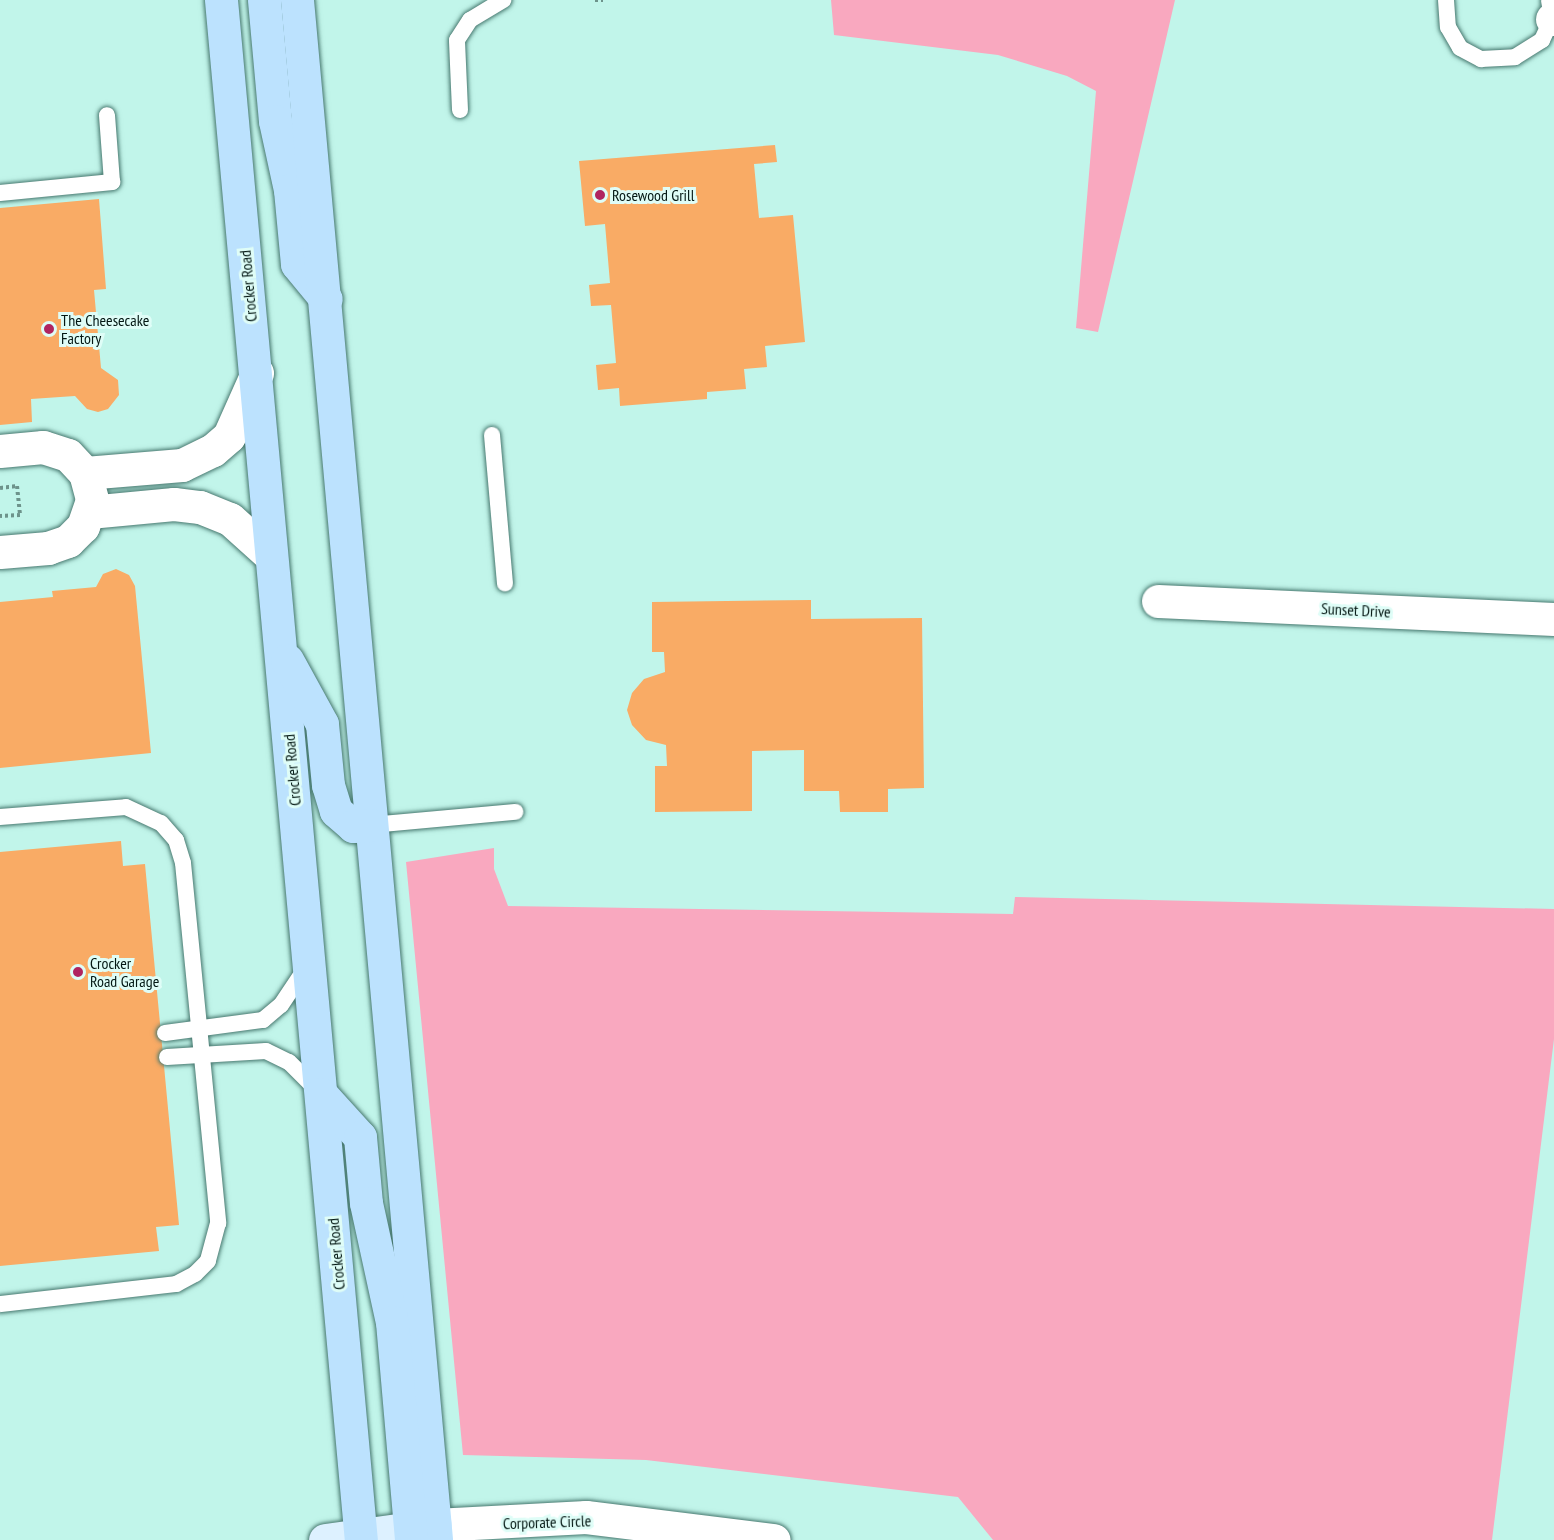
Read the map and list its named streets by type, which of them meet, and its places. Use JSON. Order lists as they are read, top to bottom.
{
  "streets": {
    "main road": ["Crocker Road"],
    "street": ["Sunset Drive", "Corporate Circle"]
  },
  "places": ["Rosewood Grill", "The Cheesecake Factory", "Crocker Road Garage"]
}
